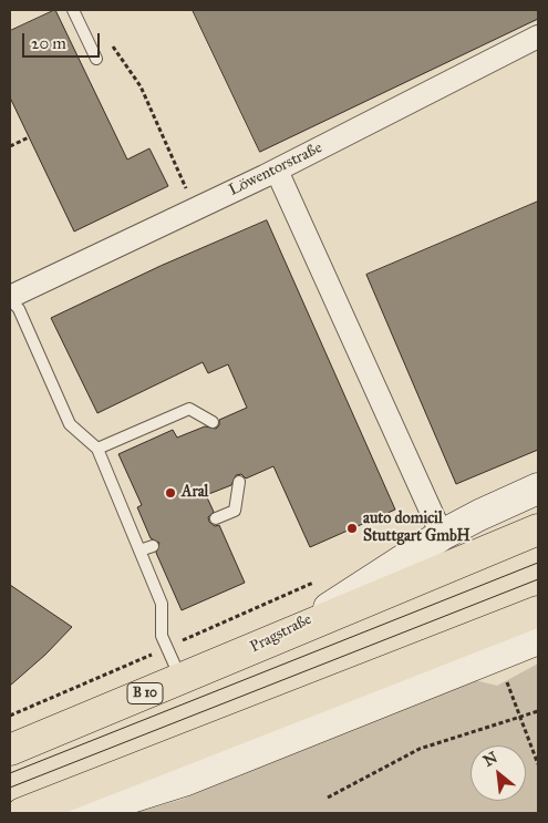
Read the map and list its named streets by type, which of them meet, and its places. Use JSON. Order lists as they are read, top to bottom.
{
  "streets": {
    "main road": ["Pragstraße", "B 10"],
    "street": ["Löwentorstraße"]
  },
  "crossings": [
    ["Pragstraße", "B 10"]
  ],
  "places": ["Aral", "auto domicil Stuttgart GmbH"],
  "scale_bar": "20 m",
  "north": "top left"
}
